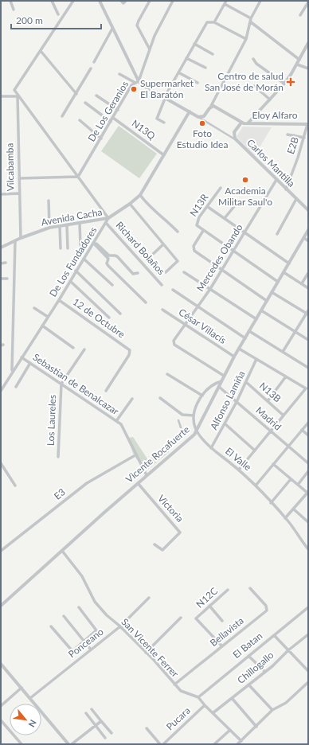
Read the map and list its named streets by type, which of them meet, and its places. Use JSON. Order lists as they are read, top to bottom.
{
  "streets": {
    "street": [
      "De Los Geranios",
      "Eloy Alfaro",
      "N13Q",
      "E2B",
      "Carlos Mantilla",
      "Vilcabamba",
      "N13R",
      "Avenida Cacha",
      "Richard Bolaños",
      "Mercedes Obando",
      "De Los Fundadores",
      "12 de Octubre",
      "César Villacís",
      "Sebastian de Benalcazar",
      "N13B",
      "Alfonso Lamiña",
      "Madrid",
      "Los Laureles",
      "Vicente Rocafuerte",
      "El Valle",
      "E3",
      "Victoria",
      "N12C",
      "Bellavista",
      "Ponceano",
      "El Batan",
      "San Vicente Ferrer",
      "Chillogallo",
      "Pucara"
    ]
  },
  "crossings": [
    ["De Los Geranios", "N13Q"],
    ["Eloy Alfaro", "E2B"],
    ["N13Q", "Avenida Cacha"],
    ["E2B", "Carlos Mantilla"],
    ["Carlos Mantilla", "Mercedes Obando"],
    ["Vilcabamba", "Avenida Cacha"],
    ["Avenida Cacha", "De Los Fundadores"],
    ["Richard Bolaños", "De Los Fundadores"],
    ["Mercedes Obando", "César Villacís"],
    ["Mercedes Obando", "Vicente Rocafuerte"],
    ["De Los Fundadores", "12 de Octubre"],
    ["De Los Fundadores", "Sebastian de Benalcazar"],
    ["César Villacís", "Vicente Rocafuerte"],
    ["Sebastian de Benalcazar", "Los Laureles"],
    ["Sebastian de Benalcazar", "Vicente Rocafuerte"],
    ["N13B", "Alfonso Lamiña"],
    ["Alfonso Lamiña", "Madrid"],
    ["Alfonso Lamiña", "El Valle"],
    ["Madrid", "Vicente Rocafuerte"],
    ["Vicente Rocafuerte", "El Valle"],
    ["Vicente Rocafuerte", "Victoria"],
    ["Vicente Rocafuerte", "San Vicente Ferrer"],
    ["N12C", "Bellavista"],
    ["Bellavista", "San Vicente Ferrer"],
    ["Ponceano", "San Vicente Ferrer"],
    ["El Batan", "San Vicente Ferrer"]
  ],
  "places": {
    "health": ["Centro de salud San José de Morán"],
    "other": ["Supermarket El Baratón", "Foto Estudio Idea", "Academia Militar Saul'o"]
  },
  "scale_bar": "200 m",
  "north": "bottom right"
}
